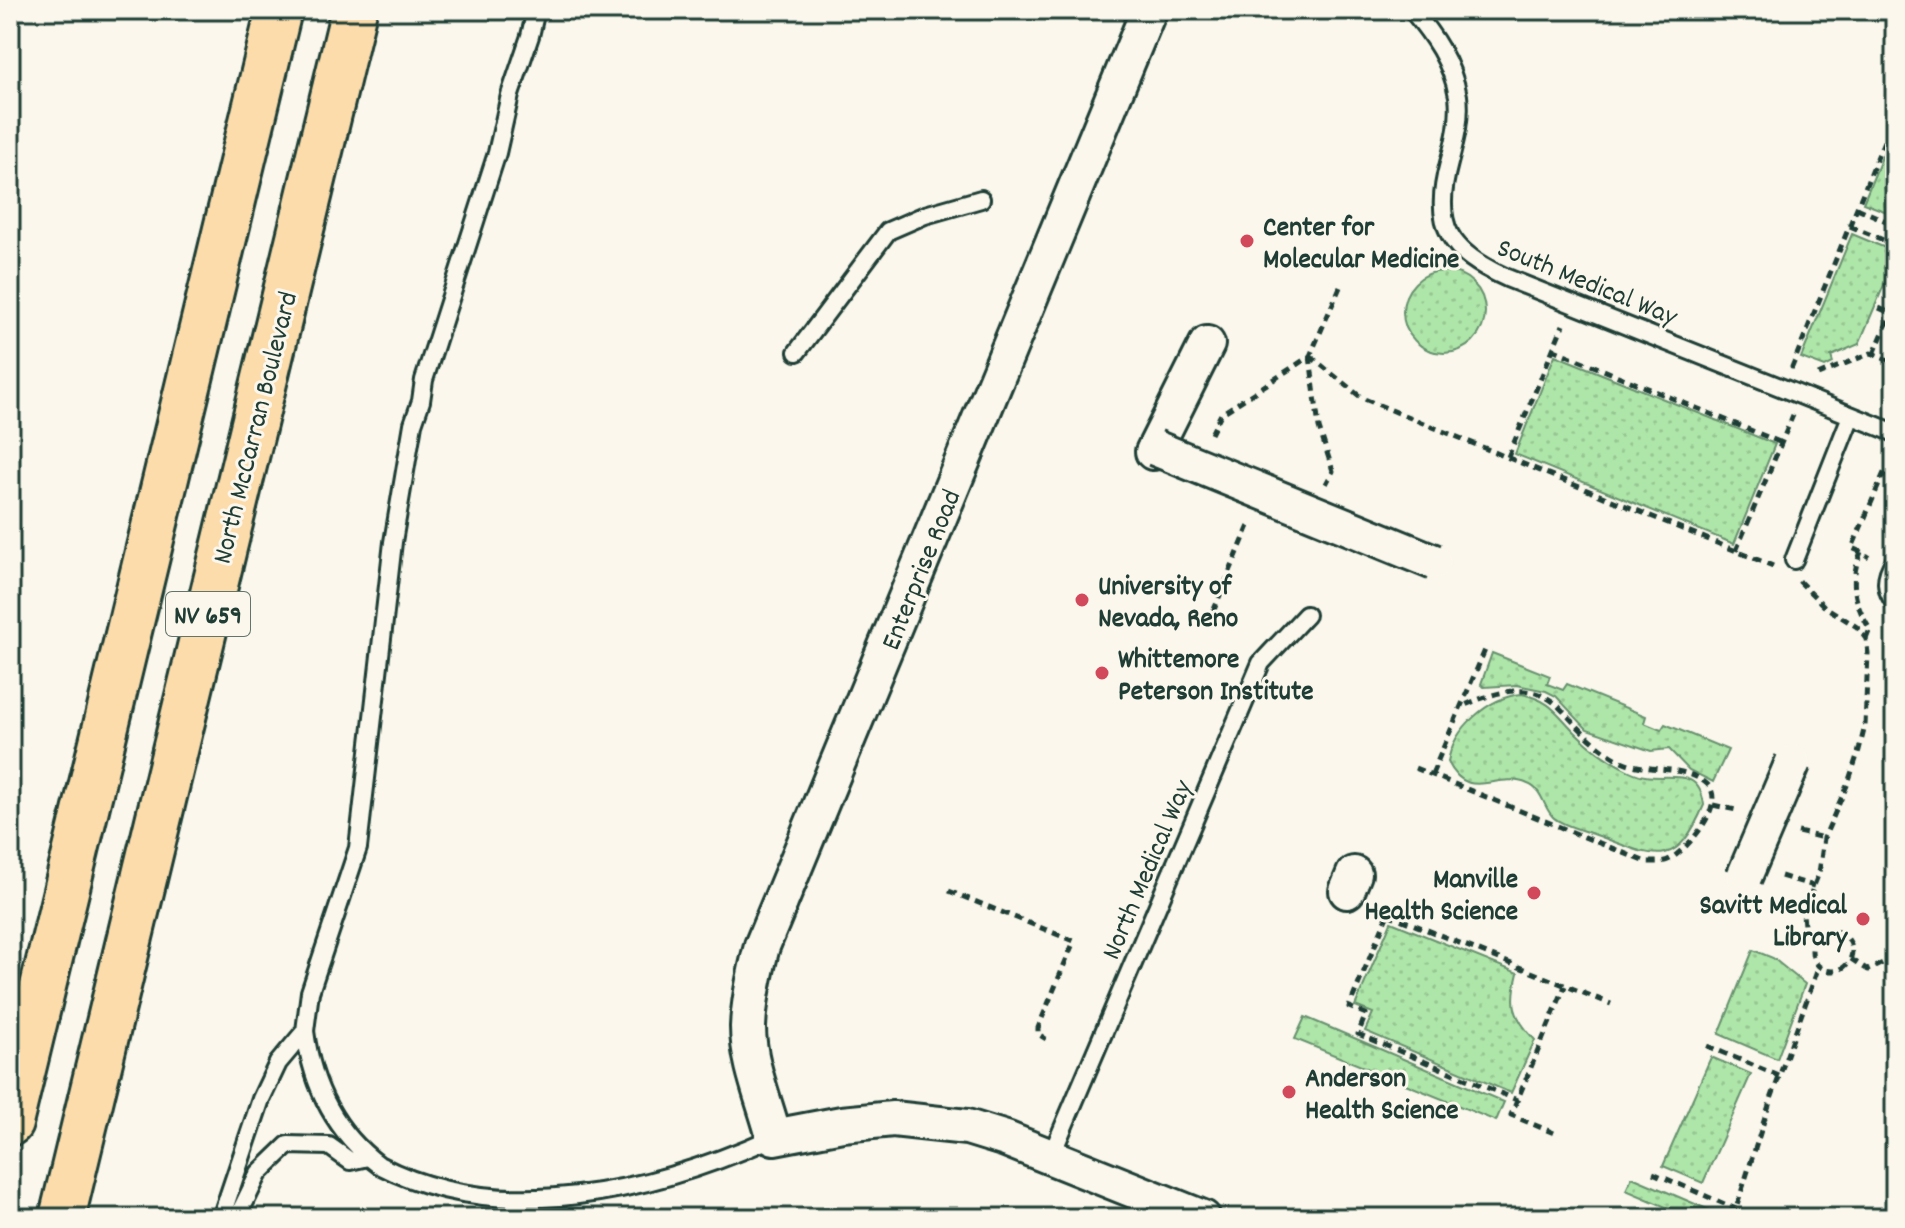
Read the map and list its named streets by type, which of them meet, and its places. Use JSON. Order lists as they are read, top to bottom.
{
  "streets": {
    "main road": ["North McCarran Boulevard", "NV 659"],
    "street": ["Enterprise Road"],
    "lane": ["South Medical Way", "North Medical Way"]
  },
  "places": [
    "Center for Molecular Medicine",
    "University of Nevada, Reno",
    "Whittemore Peterson Institute",
    "Manville Health Science",
    "Savitt Medical Library",
    "Anderson Health Science"
  ]
}
